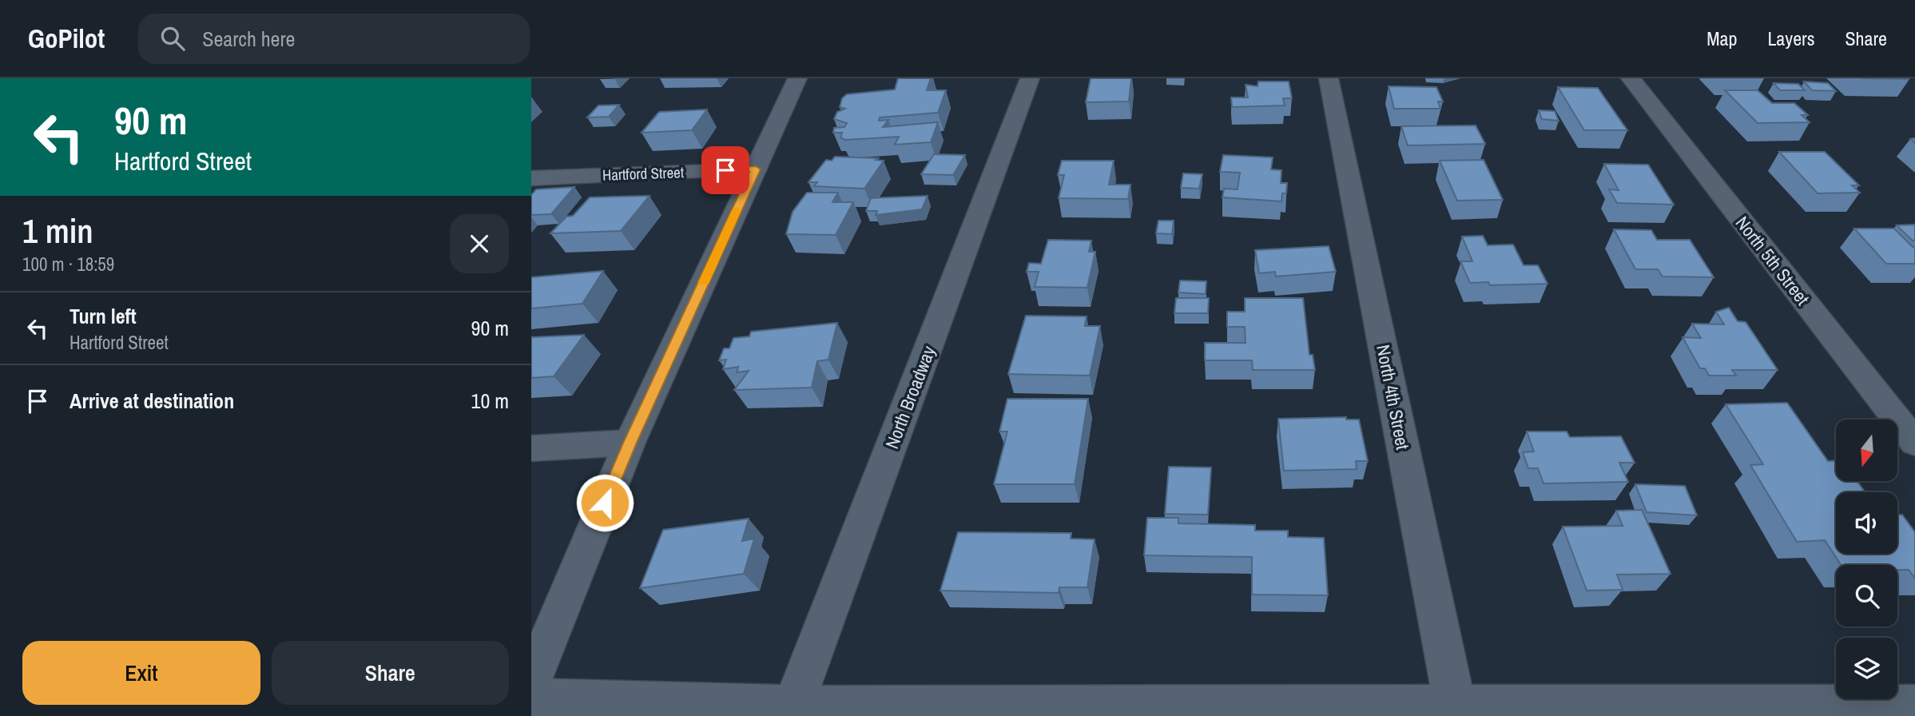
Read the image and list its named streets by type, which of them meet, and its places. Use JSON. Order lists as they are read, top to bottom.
{
  "streets": {
    "street": [
      "Hartford Street",
      "North 5th Street",
      "North Broadway",
      "North 4th Street"
    ]
  },
  "north": "bottom",
  "page": {
    "header": "GoPilot",
    "search": "Search here",
    "nav": ["Map", "Layers", "Share"],
    "turn": ["90 m", "Hartford Street"],
    "heading": ["1 min", "100 m · 18:59"],
    "list": [
      {
        "name": "Turn left",
        "note": "Hartford Street",
        "value": "90 m"
      },
      {
        "name": "Arrive at destination",
        "value": "10 m"
      }
    ],
    "buttons": ["Exit", "Share"]
  }
}
